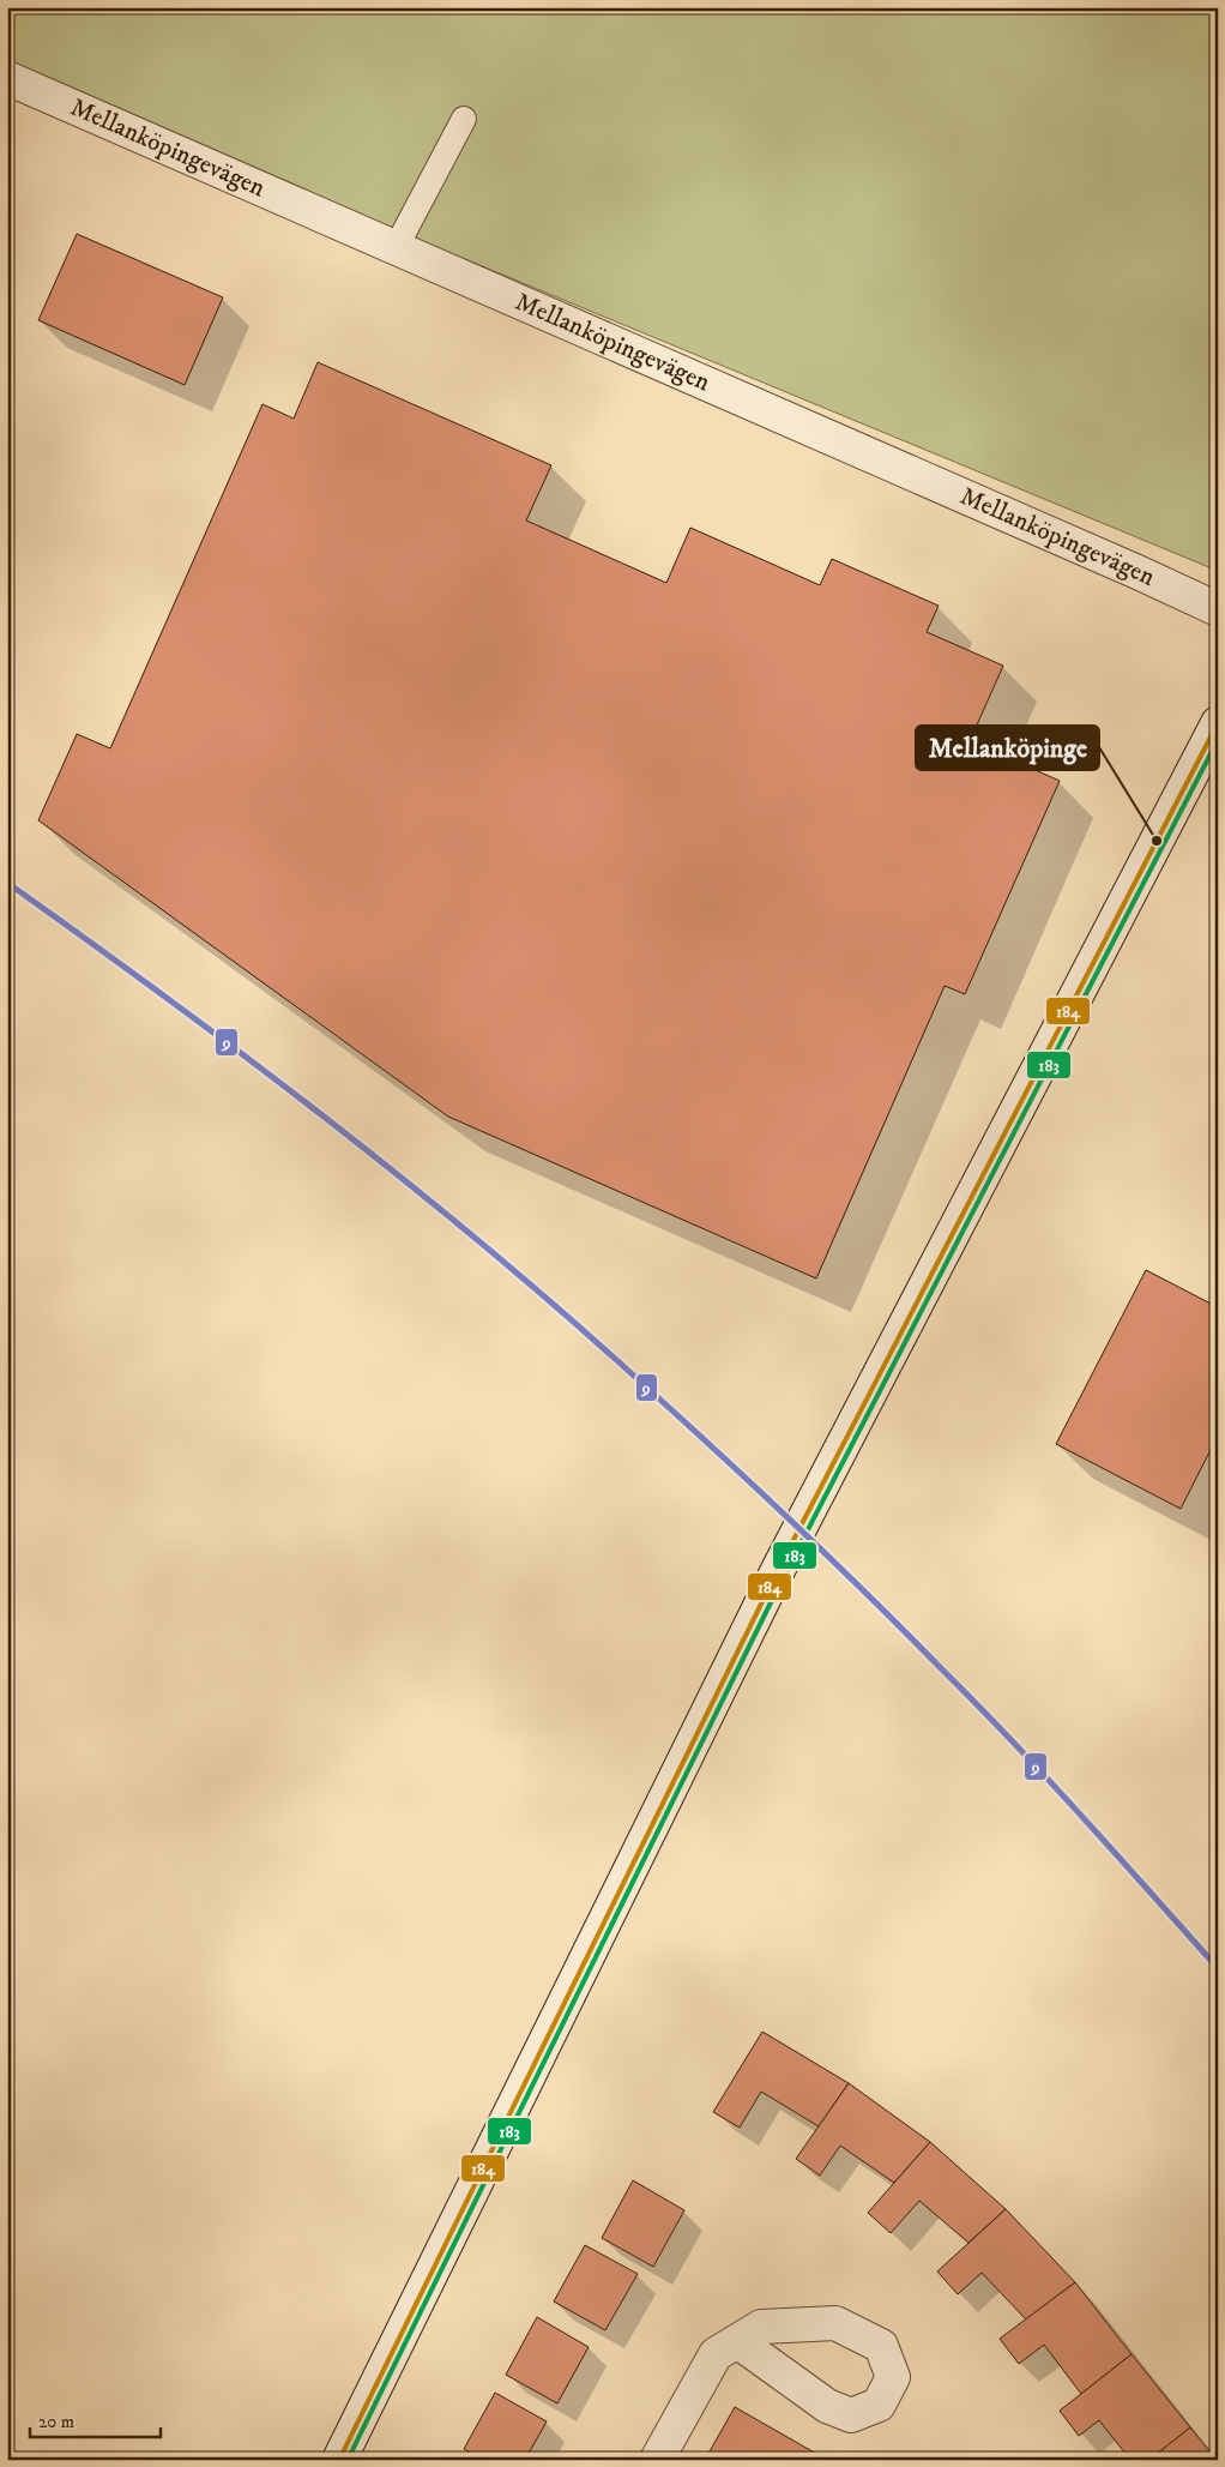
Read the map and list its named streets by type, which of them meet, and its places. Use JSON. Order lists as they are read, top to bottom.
{
  "streets": {
    "main road": ["Mellanköpingevägen"]
  },
  "places": ["Mellanköpinge"],
  "lines": ["transit line 184", "transit line 183", "transit line 9"],
  "scale_bar": "20 m"
}
